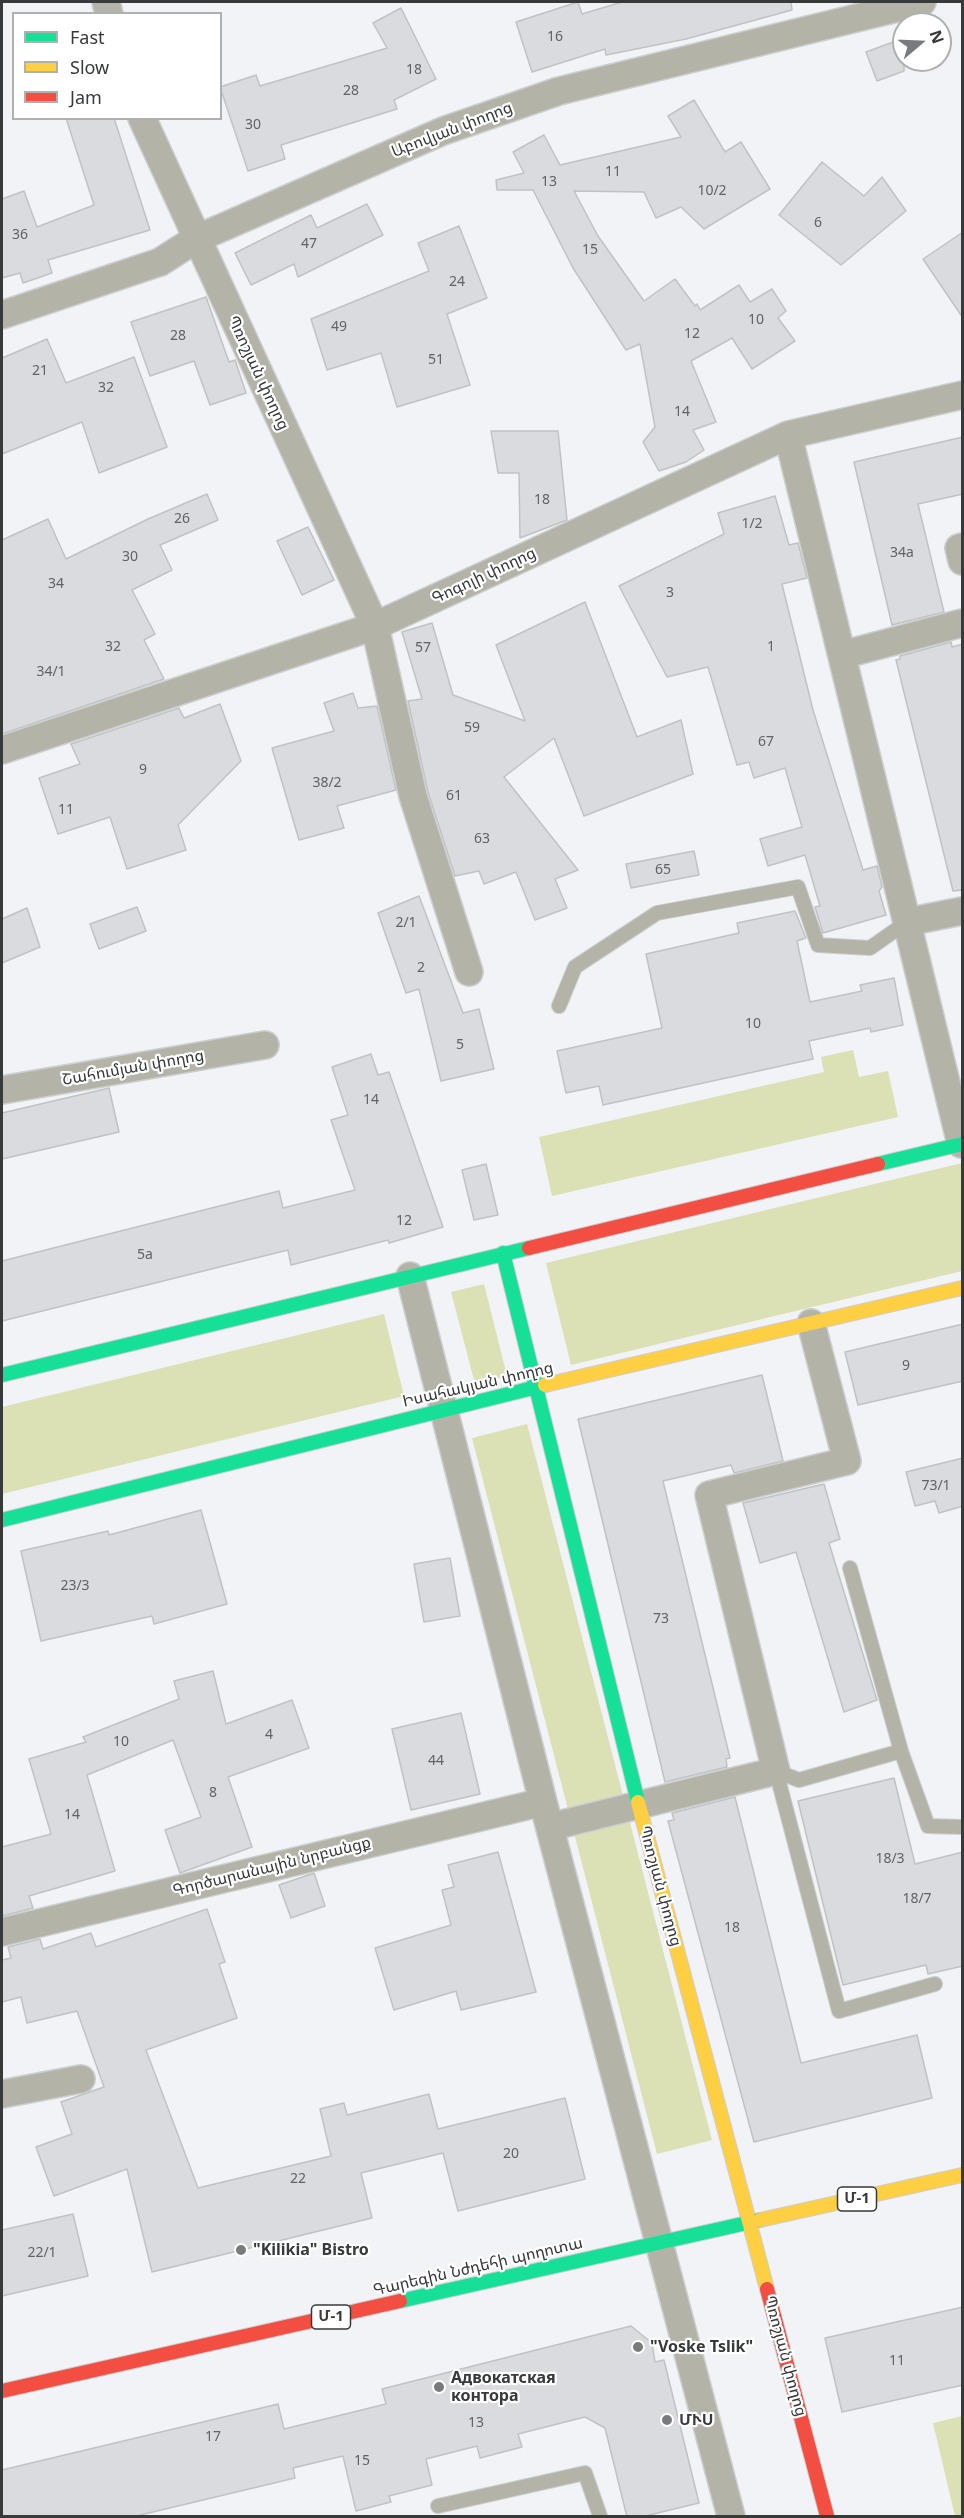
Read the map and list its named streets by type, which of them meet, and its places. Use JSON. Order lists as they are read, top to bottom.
{
  "streets": {
    "main road": [
      "Պռոշյան փողոց",
      "Իսահակյան փողոց",
      "Մ-1",
      "Գարեգին Նժդեհի պողոտա"
    ],
    "street": [
      "Աբովյան փողոց",
      "Գոգոլի փողոց",
      "Շահումյան փողոց",
      "Գործարանային նրբանցք"
    ]
  },
  "crossings": [
    ["Աբովյան փողոց", "Պռոշյան փողոց"],
    ["Պռոշյան փողոց", "Գոգոլի փողոց"],
    ["Պռոշյան փողոց", "Իսահակյան փողոց"],
    ["Պռոշյան փողոց", "Գարեգին Նժդեհի պողոտա"]
  ],
  "places": [
    "\"Kilikia\" Bistro",
    "\"Voske Tslik\"",
    "Адвокатская контора",
    "ՄՒՍ"
  ],
  "house_numbers": [
    "16",
    "18",
    "28",
    "30",
    "11",
    "13",
    "10/2",
    "6",
    "36",
    "47",
    "15",
    "24",
    "10",
    "49",
    "12",
    "28",
    "51",
    "21",
    "32",
    "14",
    "18",
    "26",
    "1/2",
    "34а",
    "30",
    "34",
    "3",
    "32",
    "1",
    "57",
    "34/1",
    "59",
    "67",
    "9",
    "38/2",
    "61",
    "11",
    "63",
    "65",
    "2/1",
    "2",
    "10",
    "5",
    "14",
    "12",
    "5a",
    "9",
    "73/1",
    "23/3",
    "73",
    "4",
    "10",
    "44",
    "8",
    "14",
    "18/3",
    "18/7",
    "18",
    "20",
    "22",
    "22/1",
    "11",
    "13",
    "17",
    "15"
  ],
  "legend": ["Fast", "Slow", "Jam"],
  "north": "right"
}
